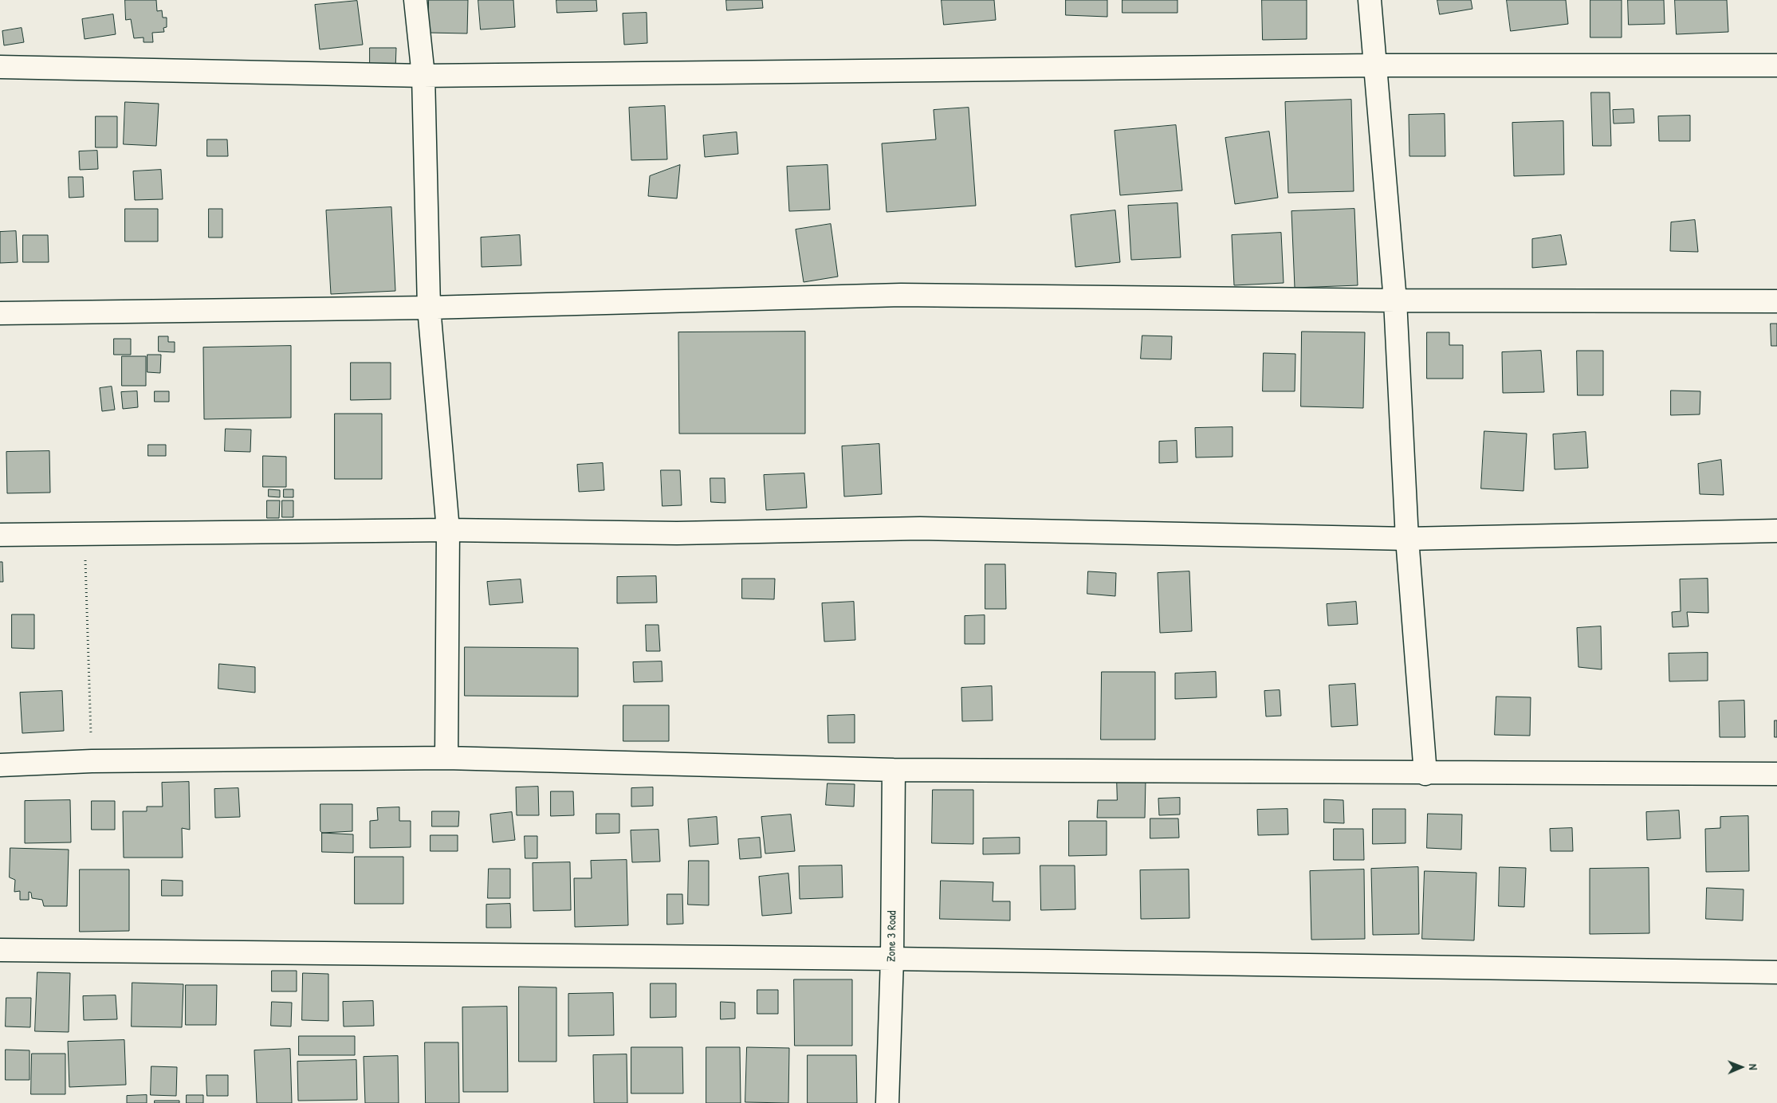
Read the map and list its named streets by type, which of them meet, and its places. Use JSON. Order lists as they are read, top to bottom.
{
  "streets": {
    "street": ["Zone 3 Road"]
  },
  "north": "right"
}
